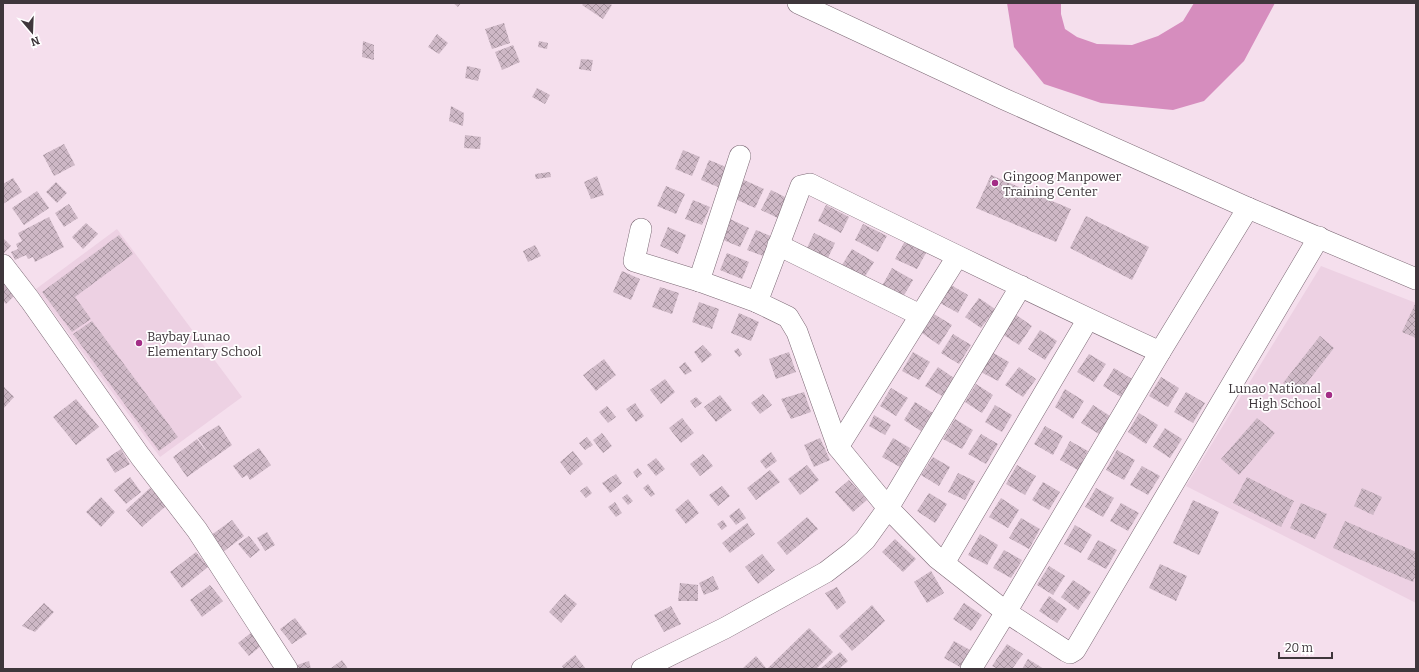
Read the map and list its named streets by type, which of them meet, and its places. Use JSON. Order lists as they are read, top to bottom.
{
  "places": ["Gingoog Manpower Training Center", "Baybay Lunao Elementary School", "Lunao National High School"],
  "scale_bar": "20 m",
  "north": "bottom"
}
